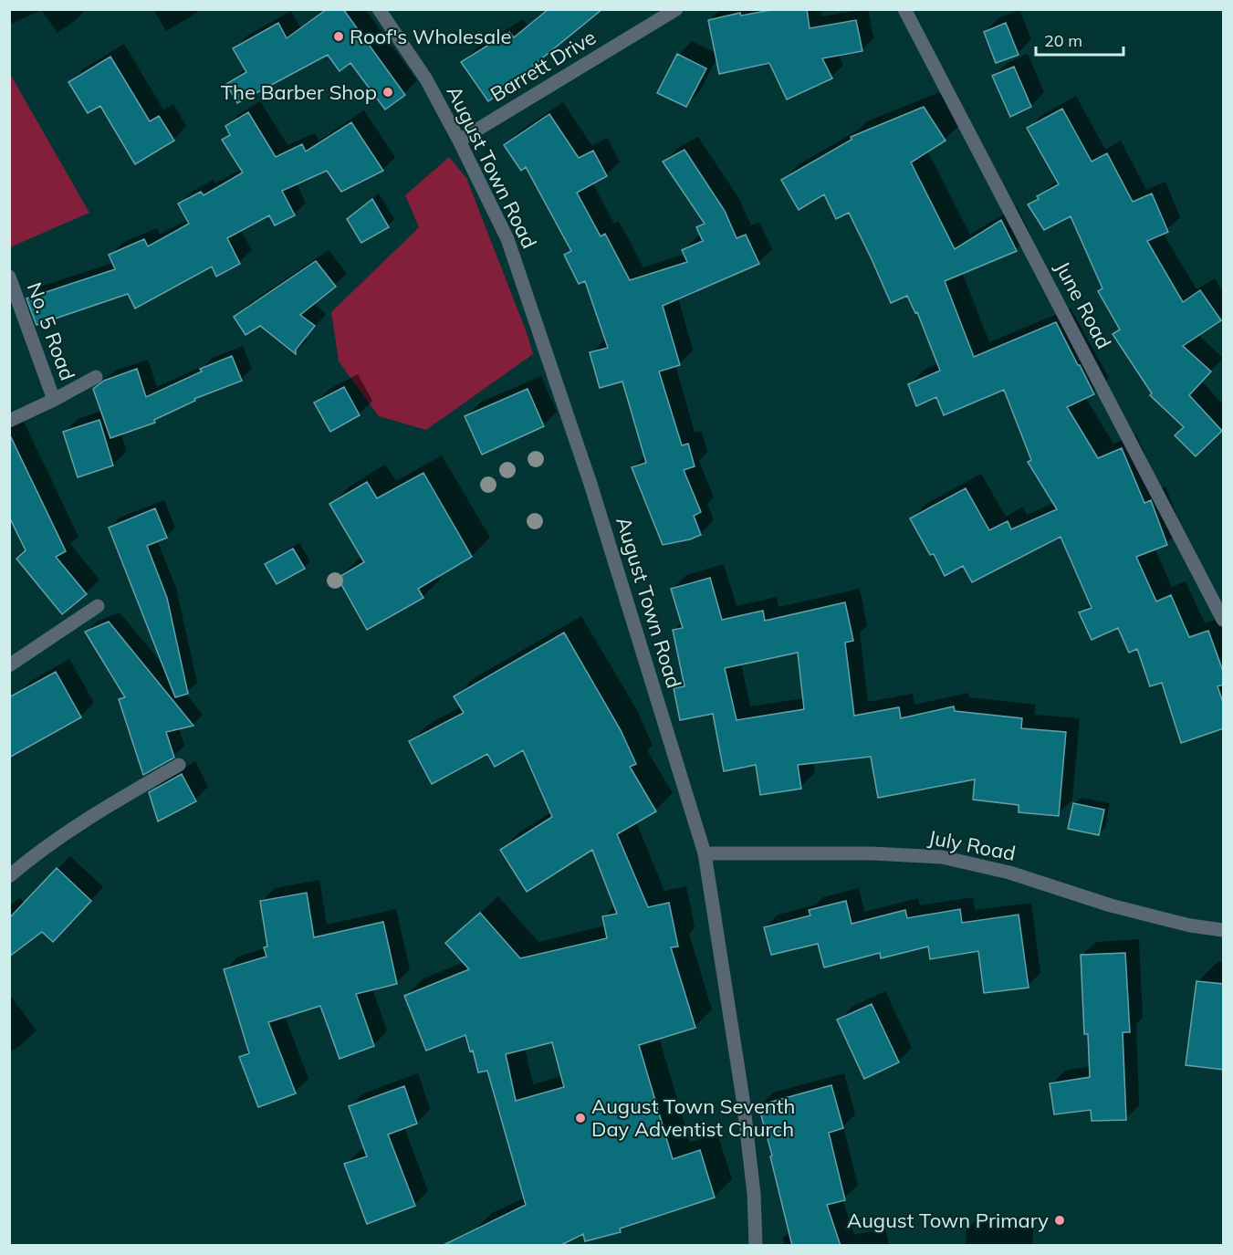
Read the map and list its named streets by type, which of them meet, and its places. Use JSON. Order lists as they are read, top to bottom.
{
  "streets": {
    "street": [
      "Barrett Drive",
      "August Town Road",
      "June Road",
      "No. 5 Road",
      "July Road"
    ]
  },
  "crossings": [
    ["Barrett Drive", "August Town Road"],
    ["August Town Road", "July Road"]
  ],
  "places": [
    "Roof's Wholesale",
    "The Barber Shop",
    "August Town Seventh Day Adventist Church",
    "August Town Primary"
  ],
  "scale_bar": "20 m"
}
